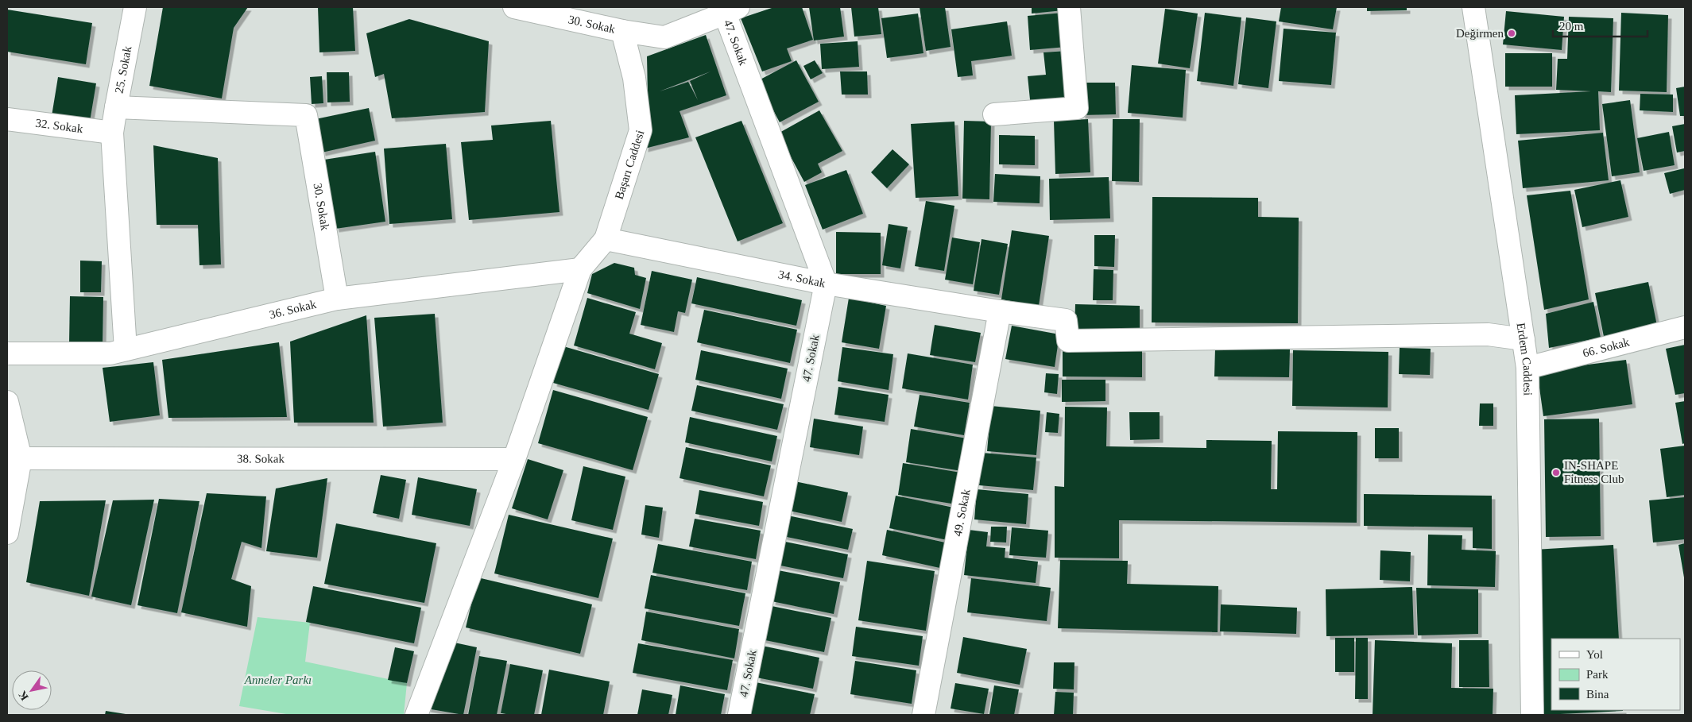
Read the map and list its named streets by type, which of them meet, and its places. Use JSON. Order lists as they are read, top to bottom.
{
  "streets": {
    "street": [
      "30. Sokak",
      "47. Sokak",
      "25. Sokak",
      "32. Sokak",
      "Başarı Caddesi",
      "34. Sokak",
      "36. Sokak",
      "66. Sokak",
      "Erdem Caddesi",
      "38. Sokak",
      "49. Sokak"
    ]
  },
  "crossings": [
    ["30. Sokak", "25. Sokak"],
    ["30. Sokak", "Başarı Caddesi"],
    ["30. Sokak", "36. Sokak"],
    ["47. Sokak", "34. Sokak"],
    ["25. Sokak", "32. Sokak"],
    ["25. Sokak", "36. Sokak"],
    ["Başarı Caddesi", "34. Sokak"],
    ["Başarı Caddesi", "36. Sokak"],
    ["34. Sokak", "Erdem Caddesi"],
    ["34. Sokak", "49. Sokak"],
    ["66. Sokak", "Erdem Caddesi"]
  ],
  "parks": ["Anneler Parkı"],
  "places": ["Değirmen", "IN-SHAPE Fitness Club"],
  "legend": ["Yol", "Park", "Bina"],
  "scale_bar": "20 m",
  "north": "bottom left"
}
